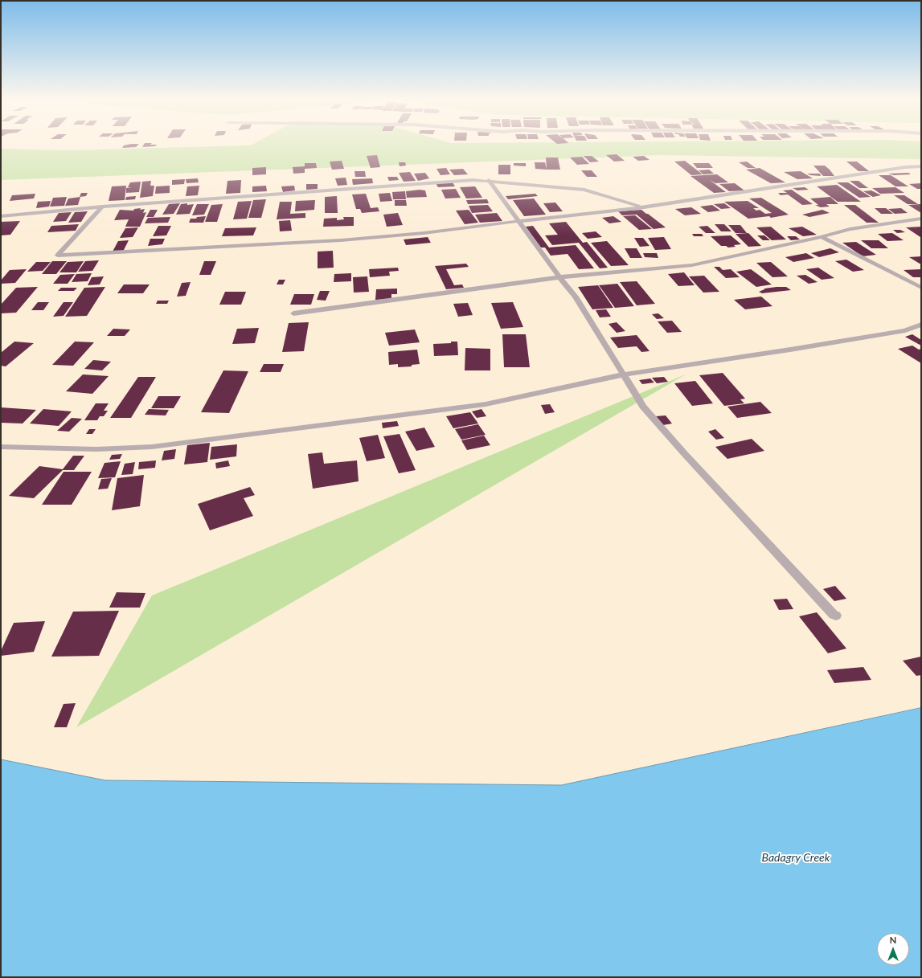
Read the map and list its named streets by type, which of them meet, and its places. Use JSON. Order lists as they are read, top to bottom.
{
  "water": ["Badagry Creek"],
  "north": "top"
}
